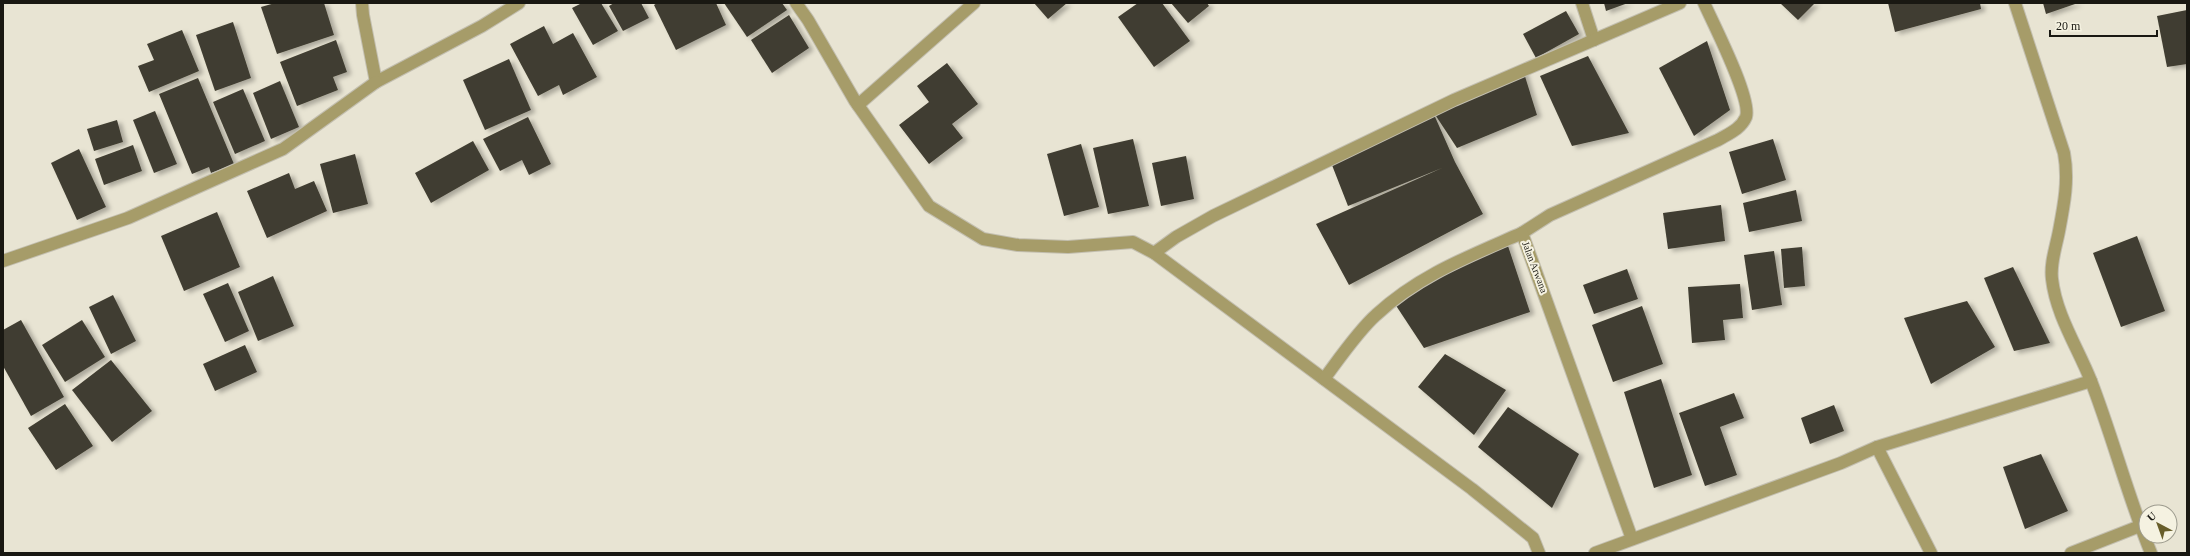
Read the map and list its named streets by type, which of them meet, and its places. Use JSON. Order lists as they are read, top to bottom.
{
  "streets": {
    "street": ["Jalan Arwana"]
  },
  "scale_bar": "20 m",
  "north": "top left"
}
